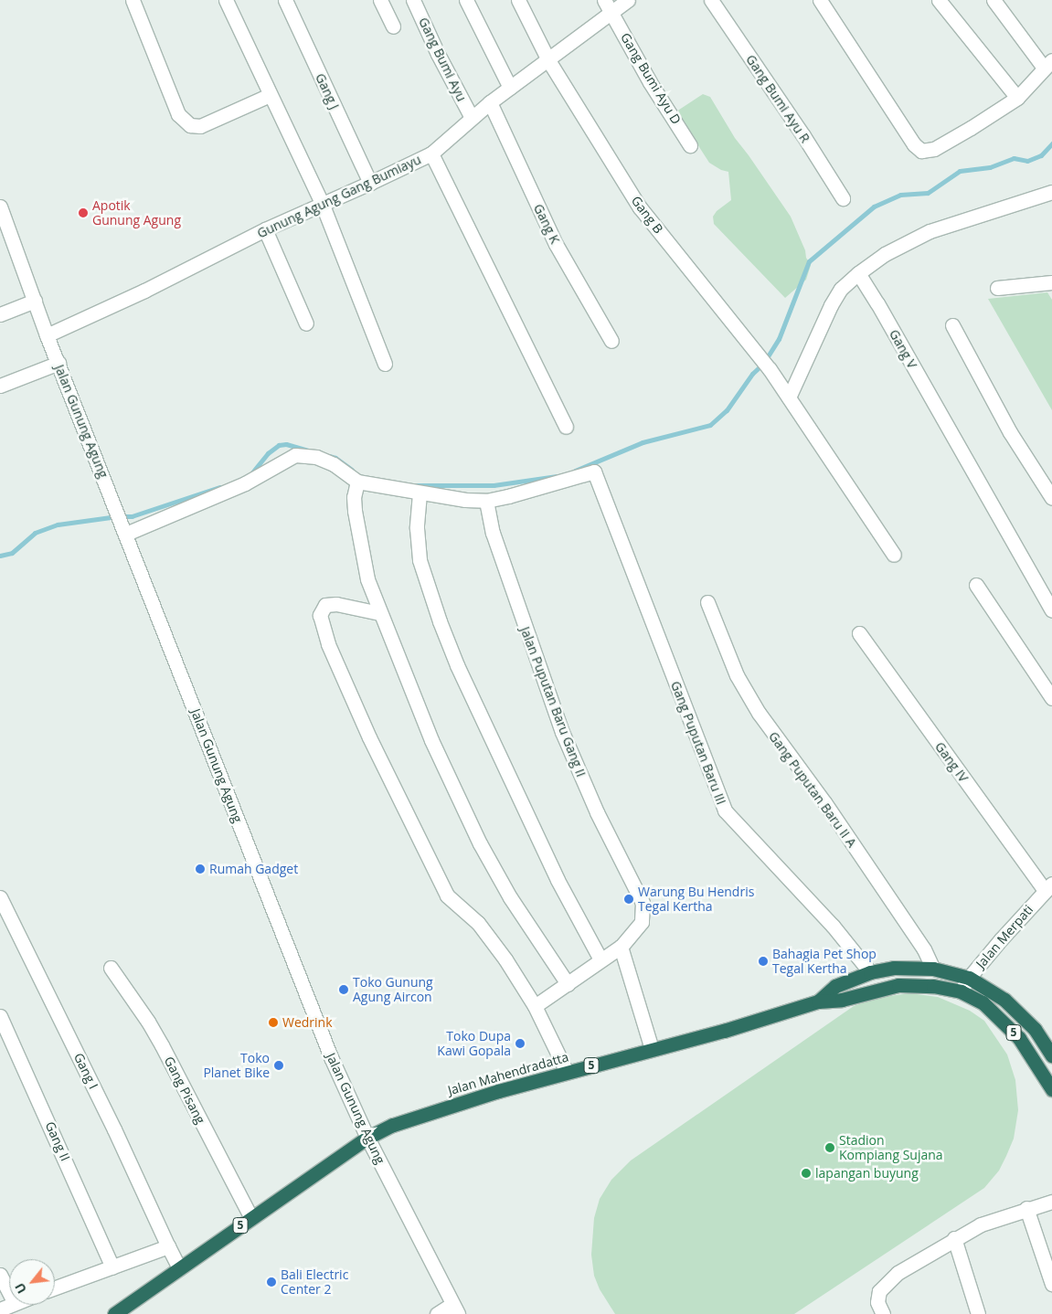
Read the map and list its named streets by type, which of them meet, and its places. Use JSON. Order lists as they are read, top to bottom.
{
  "streets": {
    "highway": ["5", "Jalan Mahendradatta"],
    "street": [
      "Gang Bumi Ayu",
      "Gang Bumi Ayu D",
      "Gang J",
      "Gang Bumi Ayu R",
      "Gunung Agung Gang Bumiayu",
      "Gang B",
      "Gang K",
      "Gang V",
      "Jalan Gunung Agung",
      "Jalan Puputan Baru Gang II",
      "Gang Puputan Baru III",
      "Gang IV",
      "Gang Puputan Baru II A",
      "Jalan Merpati",
      "Gang I",
      "Gang Pisang",
      "Gang II"
    ]
  },
  "crossings": [
    ["Gang Bumi Ayu", "Gunung Agung Gang Bumiayu"],
    ["Gang Bumi Ayu D", "Gunung Agung Gang Bumiayu"],
    ["Gang J", "Gunung Agung Gang Bumiayu"],
    ["Gunung Agung Gang Bumiayu", "Gang B"],
    ["Gunung Agung Gang Bumiayu", "Gang K"],
    ["Gunung Agung Gang Bumiayu", "Jalan Gunung Agung"],
    ["Jalan Gunung Agung", "5"],
    ["Jalan Gunung Agung", "Jalan Mahendradatta"],
    ["Jalan Puputan Baru Gang II", "Gang Puputan Baru III"],
    ["Gang Puputan Baru III", "Jalan Mahendradatta"],
    ["Gang IV", "Jalan Merpati"],
    ["Gang Puputan Baru II A", "Jalan Mahendradatta"],
    ["Jalan Merpati", "Jalan Mahendradatta"],
    ["5", "Gang I"],
    ["5", "Jalan Mahendradatta"],
    ["5", "Gang Pisang"]
  ],
  "places": [
    "Apotik Gunung Agung",
    "Rumah Gadget",
    "Warung Bu Hendris Tegal Kertha",
    "Bahagia Pet Shop Tegal Kertha",
    "Toko Gunung Agung Aircon",
    "Wedrink",
    "Toko Dupa Kawi Gopala",
    "Toko Planet Bike",
    "Stadion Kompiang Sujana",
    "lapangan buyung",
    "Bali Electric Center 2"
  ],
  "north": "bottom left"
}
